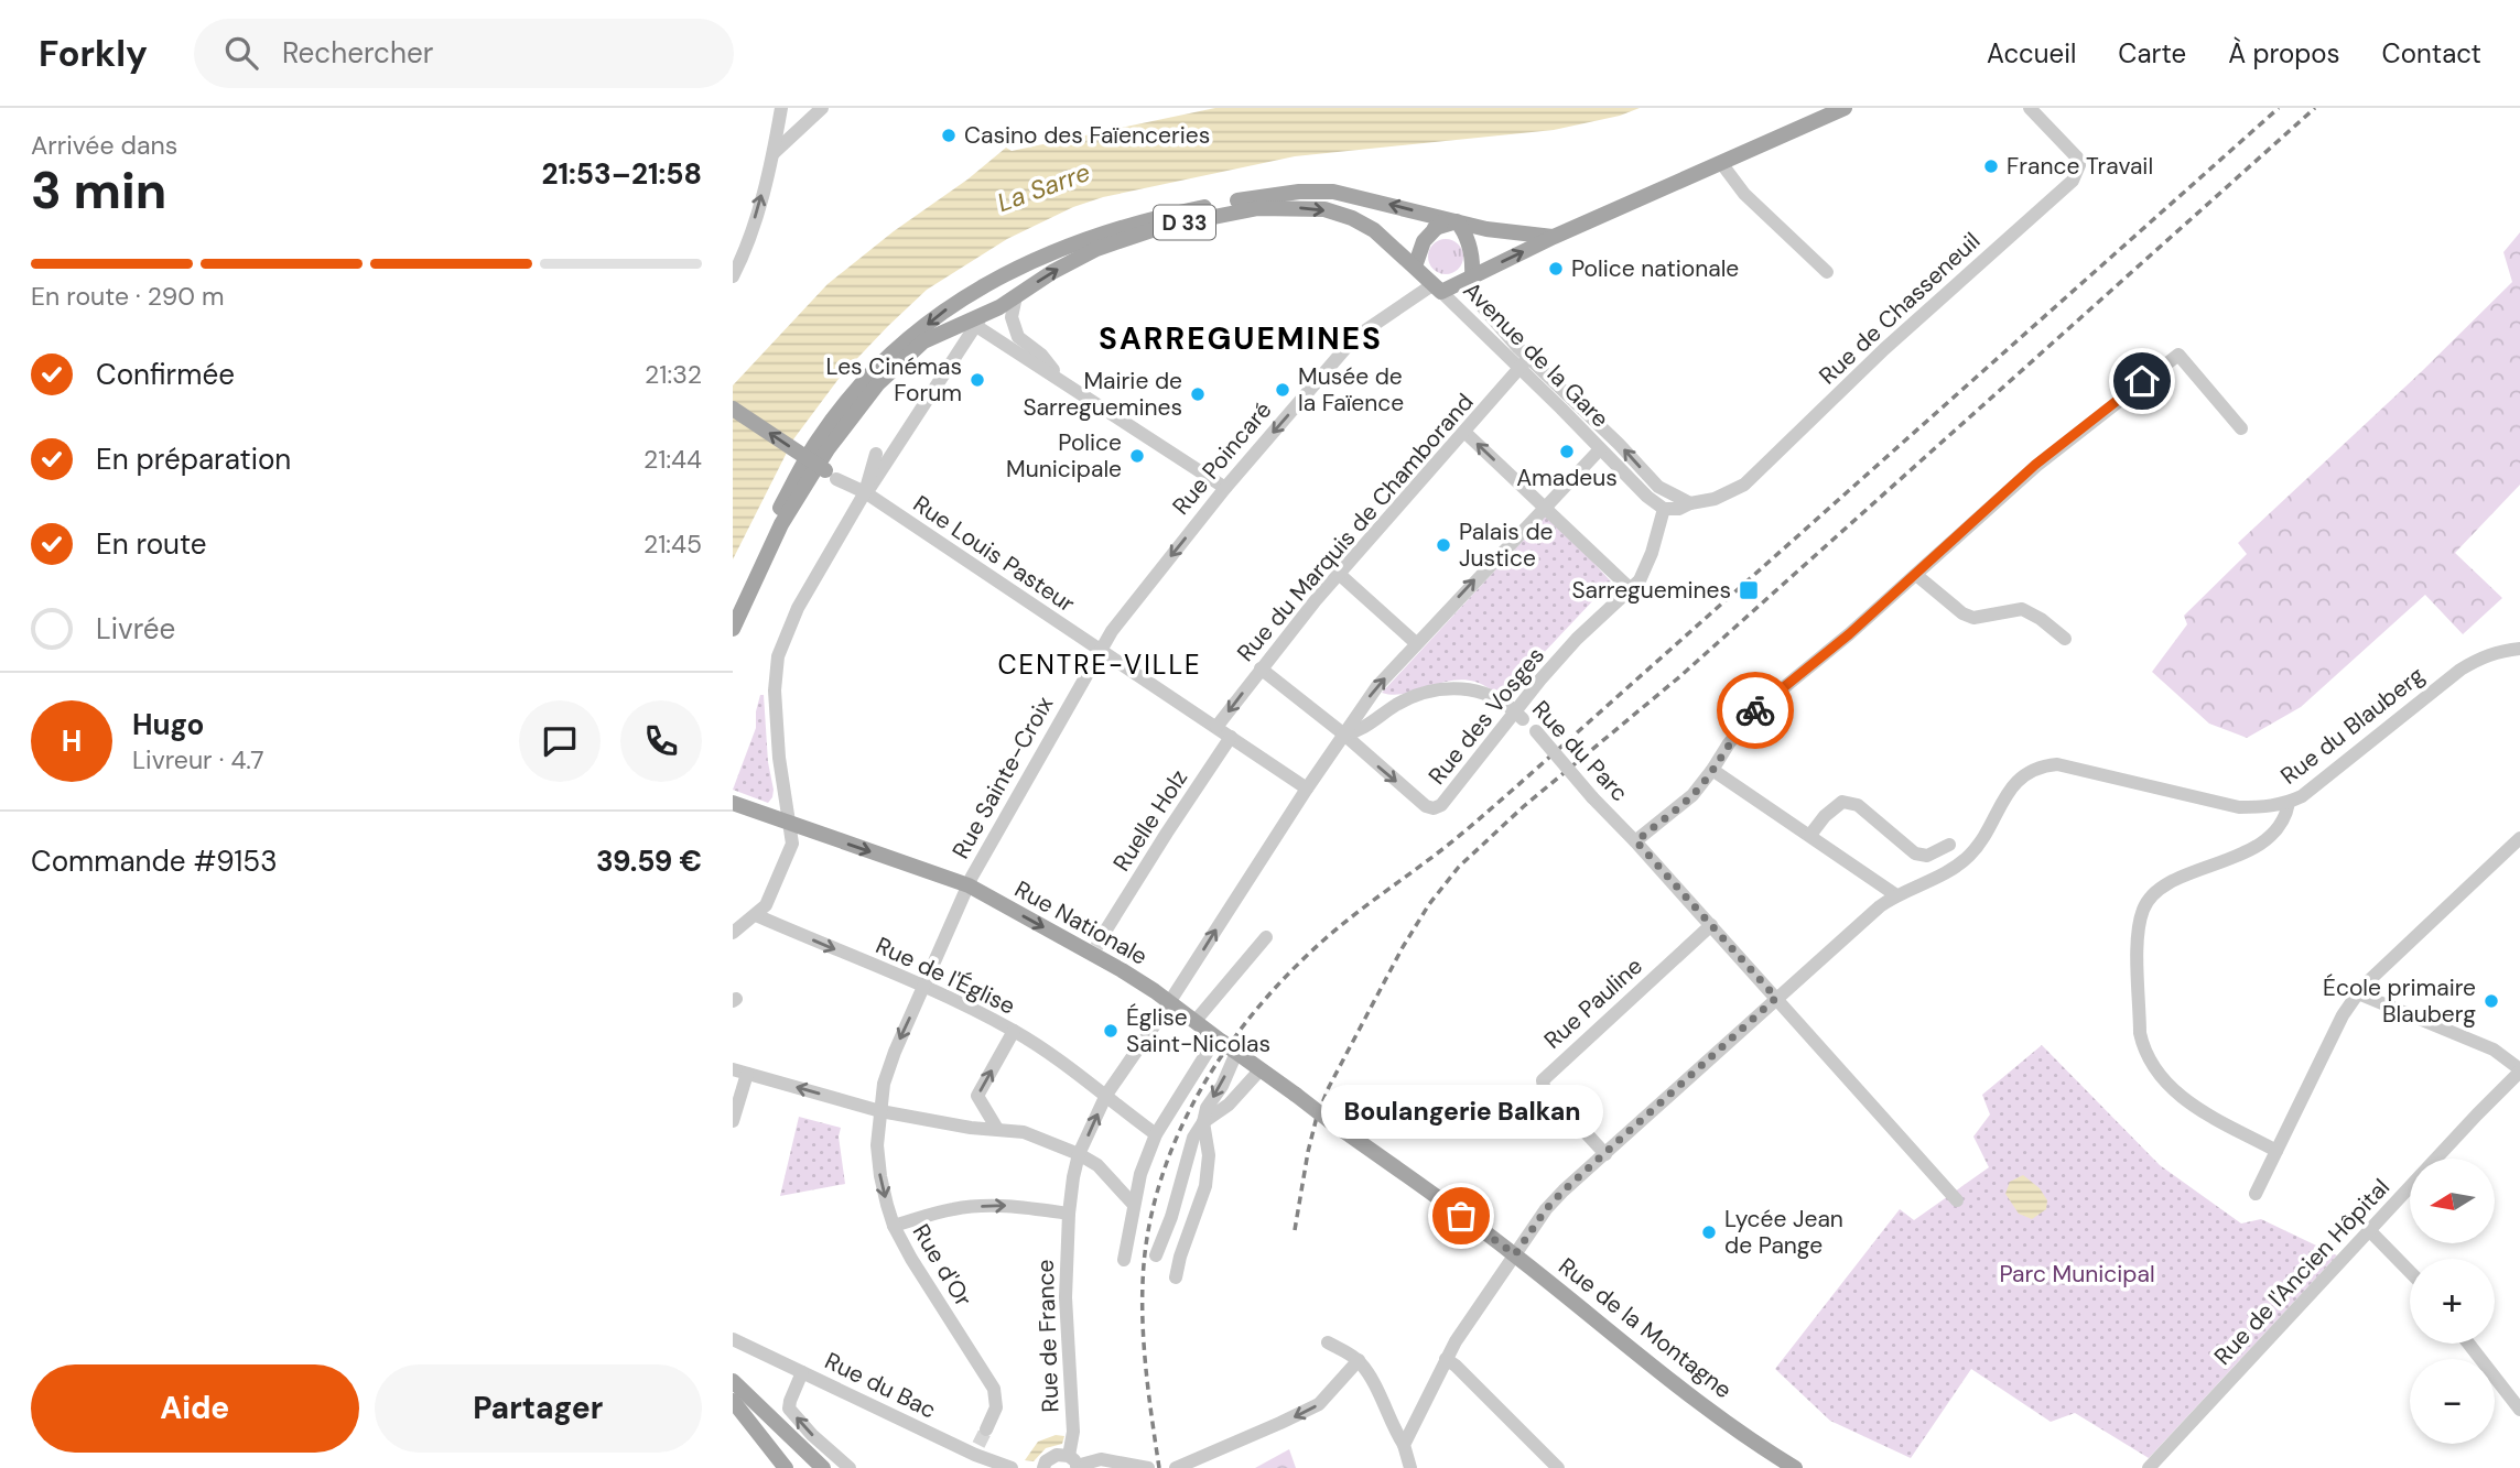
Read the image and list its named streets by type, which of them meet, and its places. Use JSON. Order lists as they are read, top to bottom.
{
  "streets": {
    "main road": ["D 33", "Rue Nationale", "Rue de la Montagne"],
    "street": [
      "Rue de Chasseneuil",
      "Avenue de la Gare",
      "Rue Poincaré",
      "Rue du Marquis de Chamborand",
      "Rue Louis Pasteur",
      "Rue des Vosges",
      "Rue du Blauberg",
      "Rue du Parc",
      "Rue Sainte-Croix",
      "Ruelle Holz",
      "Rue de l'Église",
      "Rue Pauline",
      "Rue d'Or",
      "Rue de l'Ancien Hôpital",
      "Rue de France",
      "Rue du Bac"
    ]
  },
  "crossings": [
    ["D 33", "Avenue de la Gare"],
    ["D 33", "Rue Poincaré"],
    ["Rue de Chasseneuil", "Avenue de la Gare"],
    ["Rue de Chasseneuil", "Rue des Vosges"],
    ["Avenue de la Gare", "Rue Poincaré"],
    ["Avenue de la Gare", "Rue du Marquis de Chamborand"],
    ["Avenue de la Gare", "Rue des Vosges"],
    ["Avenue de la Gare", "Rue de France"],
    ["Rue Poincaré", "Rue Louis Pasteur"],
    ["Rue Poincaré", "Rue Sainte-Croix"],
    ["Rue du Marquis de Chamborand", "Rue Louis Pasteur"],
    ["Rue du Marquis de Chamborand", "Rue des Vosges"],
    ["Rue Louis Pasteur", "Rue Sainte-Croix"],
    ["Rue Louis Pasteur", "Ruelle Holz"],
    ["Rue Louis Pasteur", "Rue de France"],
    ["Rue des Vosges", "Rue du Parc"],
    ["Rue des Vosges", "Rue de France"],
    ["Rue du Blauberg", "Rue du Parc"],
    ["Rue du Blauberg", "Rue Pauline"],
    ["Rue du Blauberg", "Rue de la Montagne"],
    ["Rue du Parc", "Rue Pauline"],
    ["Rue du Parc", "Rue de France"],
    ["Rue Sainte-Croix", "Rue Nationale"],
    ["Rue Sainte-Croix", "Rue de l'Église"],
    ["Rue Sainte-Croix", "Rue d'Or"],
    ["Rue Nationale", "Rue de la Montagne"],
    ["Rue Nationale", "Rue de France"],
    ["Rue de l'Église", "Rue d'Or"],
    ["Rue de l'Église", "Rue de France"],
    ["Rue de la Montagne", "Rue de France"]
  ],
  "one_way": [
    "Rue Poincaré",
    "Rue Nationale",
    "Rue de l'Église",
    "Rue d'Or"
  ],
  "districts": ["SARREGUEMINES", "CENTRE-VILLE"],
  "water": ["La Sarre"],
  "parks": ["Parc Municipal"],
  "places": {
    "other": [
      "Casino des Faïenceries",
      "France Travail",
      "Police nationale",
      "Les Cinémas Forum",
      "Musée de la Faïence",
      "Mairie de Sarreguemines",
      "Amadeus",
      "Police Municipale",
      "Palais de Justice",
      "École primaire Blauberg",
      "Église Saint-Nicolas",
      "Boulangerie Balkan",
      "Lycée Jean de Pange"
    ],
    "transit": ["Sarreguemines"]
  },
  "north": "left",
  "page": {
    "header": "Forkly",
    "search": "Rechercher",
    "nav": [
      "Accueil",
      "Carte",
      "À propos",
      "Contact"
    ],
    "heading": ["3 min", "Arrivée dans", "21:53–21:58"],
    "panel": [
      "Hugo",
      "Livreur · 4.7",
      "Commande #9153",
      "39.59 €"
    ],
    "bar": "En route · 290 m",
    "list": [
      ["Confirmée", "21:32"],
      ["En préparation", "21:44"],
      ["En route", "21:45"],
      "Livrée"
    ],
    "round": "H",
    "bubble": "Boulangerie Balkan",
    "map_buttons": ["+", "−"],
    "buttons": ["Aide", "Partager"]
  }
}
